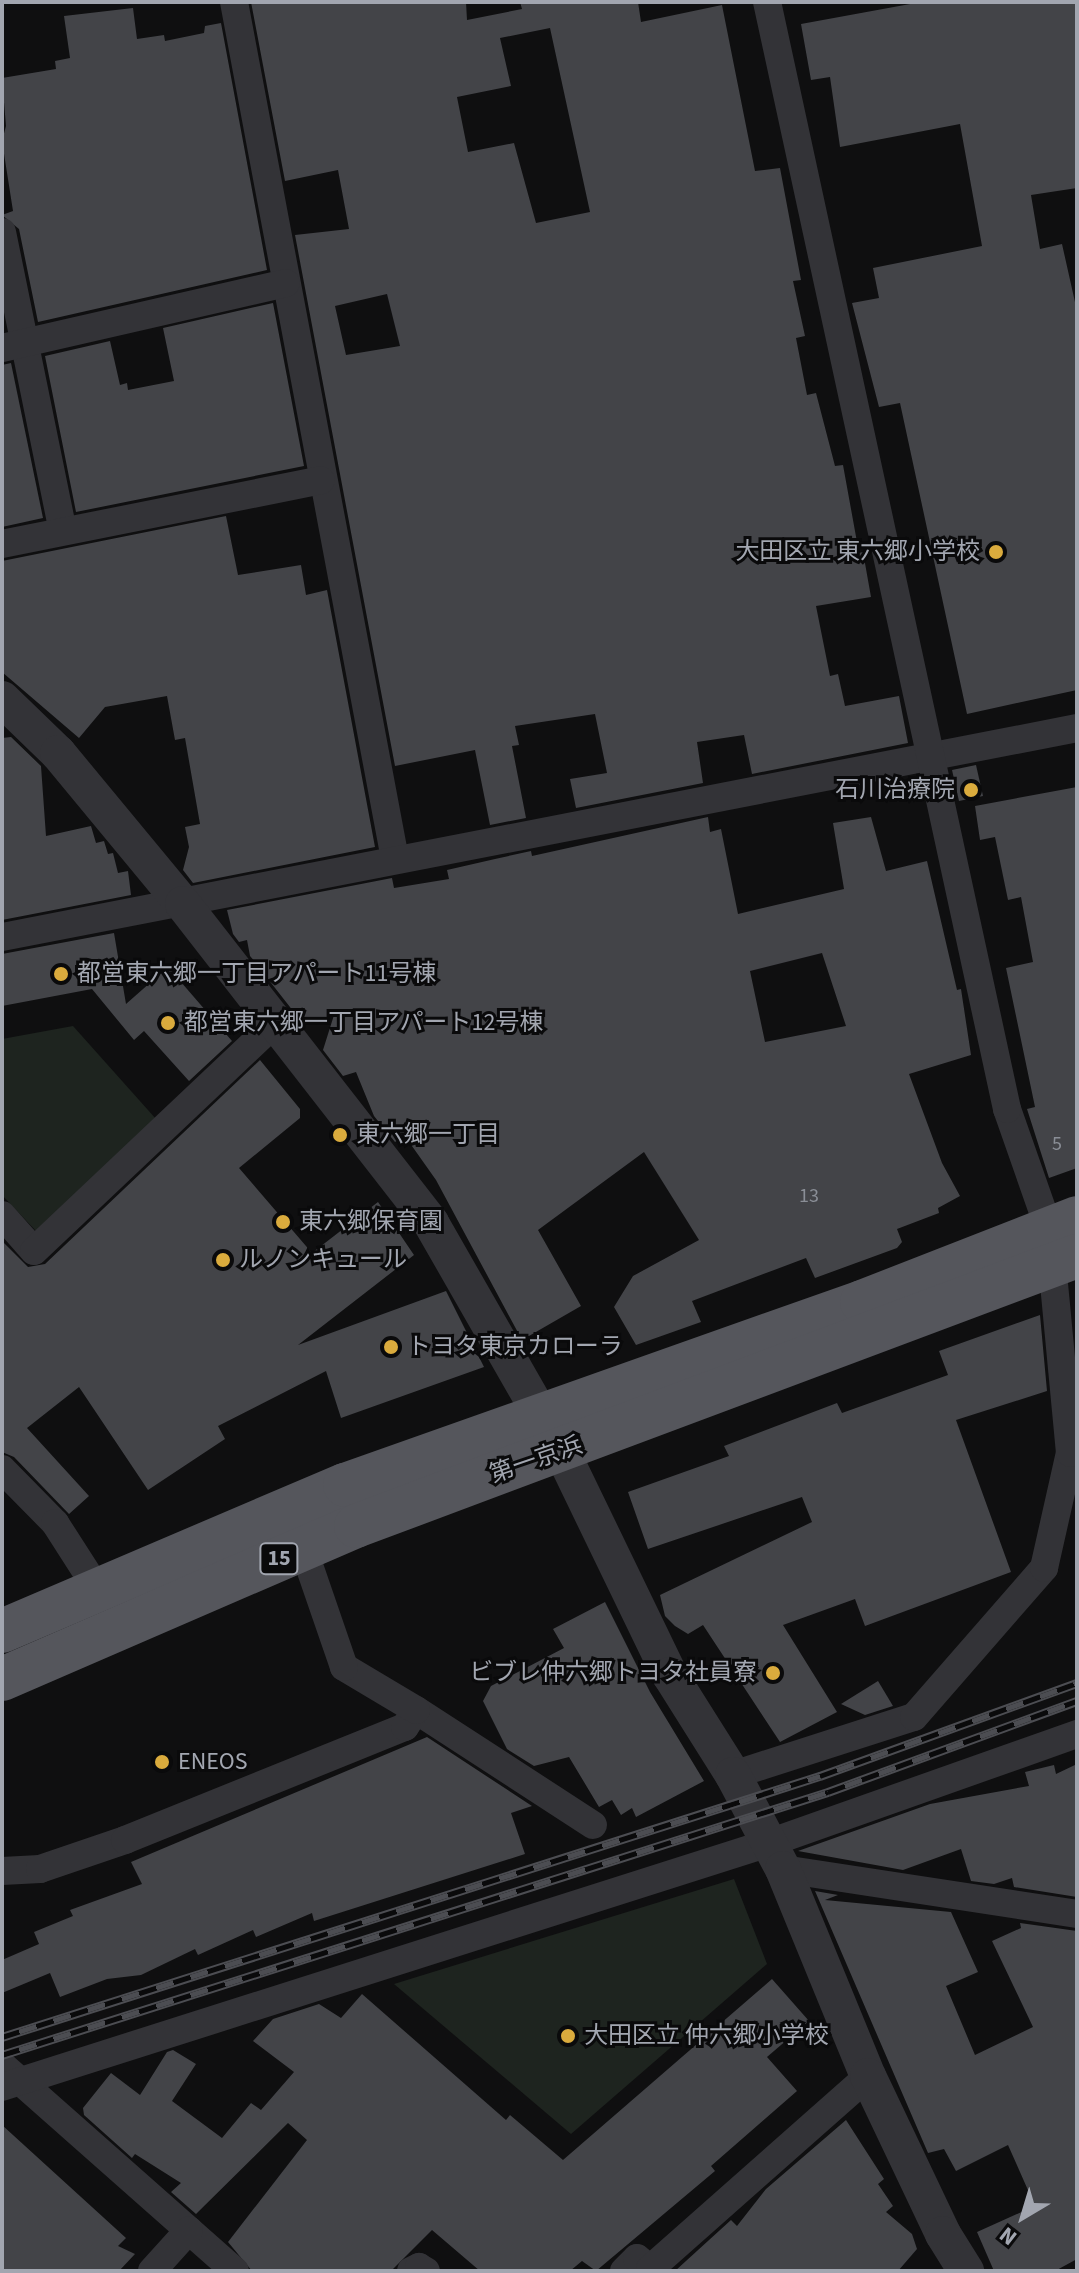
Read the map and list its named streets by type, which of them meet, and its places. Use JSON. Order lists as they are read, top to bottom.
{
  "streets": {
    "highway": ["第一京浜", "15"]
  },
  "places": [
    "大田区立 東六郷小学校",
    "石川治療院",
    "都営東六郷一丁目アパート11号棟",
    "都営東六郷一丁目アパート12号棟",
    "東六郷一丁目",
    "東六郷保育園",
    "ルノンキュール",
    "トヨタ東京カローラ",
    "ビブレ仲六郷トヨタ社員寮",
    "ENEOS",
    "大田区立 仲六郷小学校"
  ],
  "house_numbers": ["5", "13"],
  "north": "bottom left"
}
